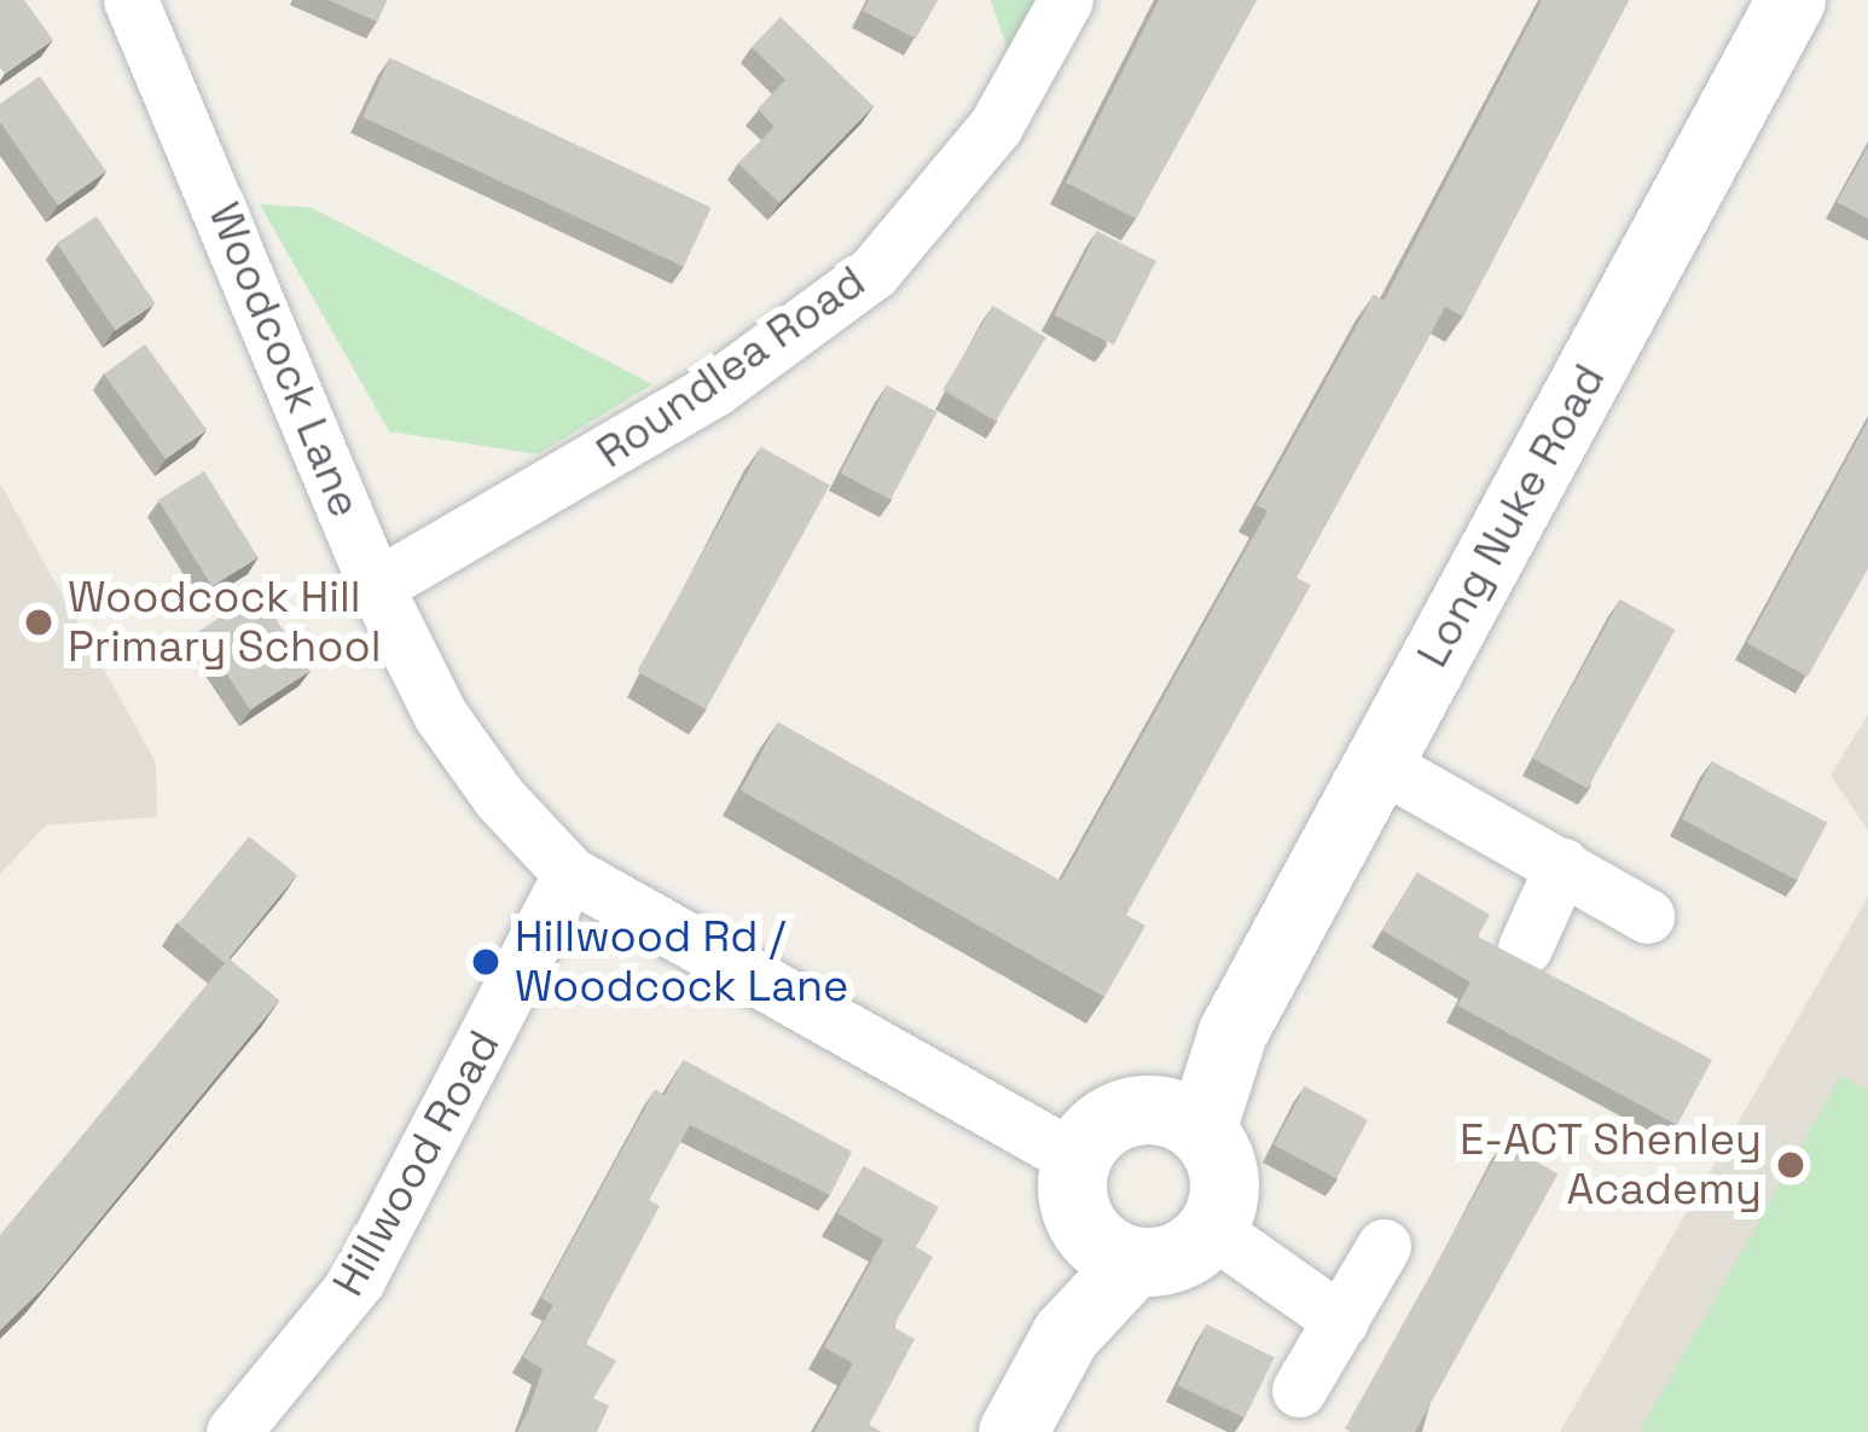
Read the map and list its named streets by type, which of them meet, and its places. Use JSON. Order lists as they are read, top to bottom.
{
  "streets": {
    "street": [
      "Woodcock Lane",
      "Roundlea Road",
      "Long Nuke Road",
      "Hillwood Road"
    ]
  },
  "crossings": [
    ["Woodcock Lane", "Roundlea Road"],
    ["Woodcock Lane", "Long Nuke Road"],
    ["Woodcock Lane", "Hillwood Road"]
  ],
  "places": ["Woodcock Hill Primary School", "Hillwood Rd / Woodcock Lane", "E-ACT Shenley Academy"]
}
